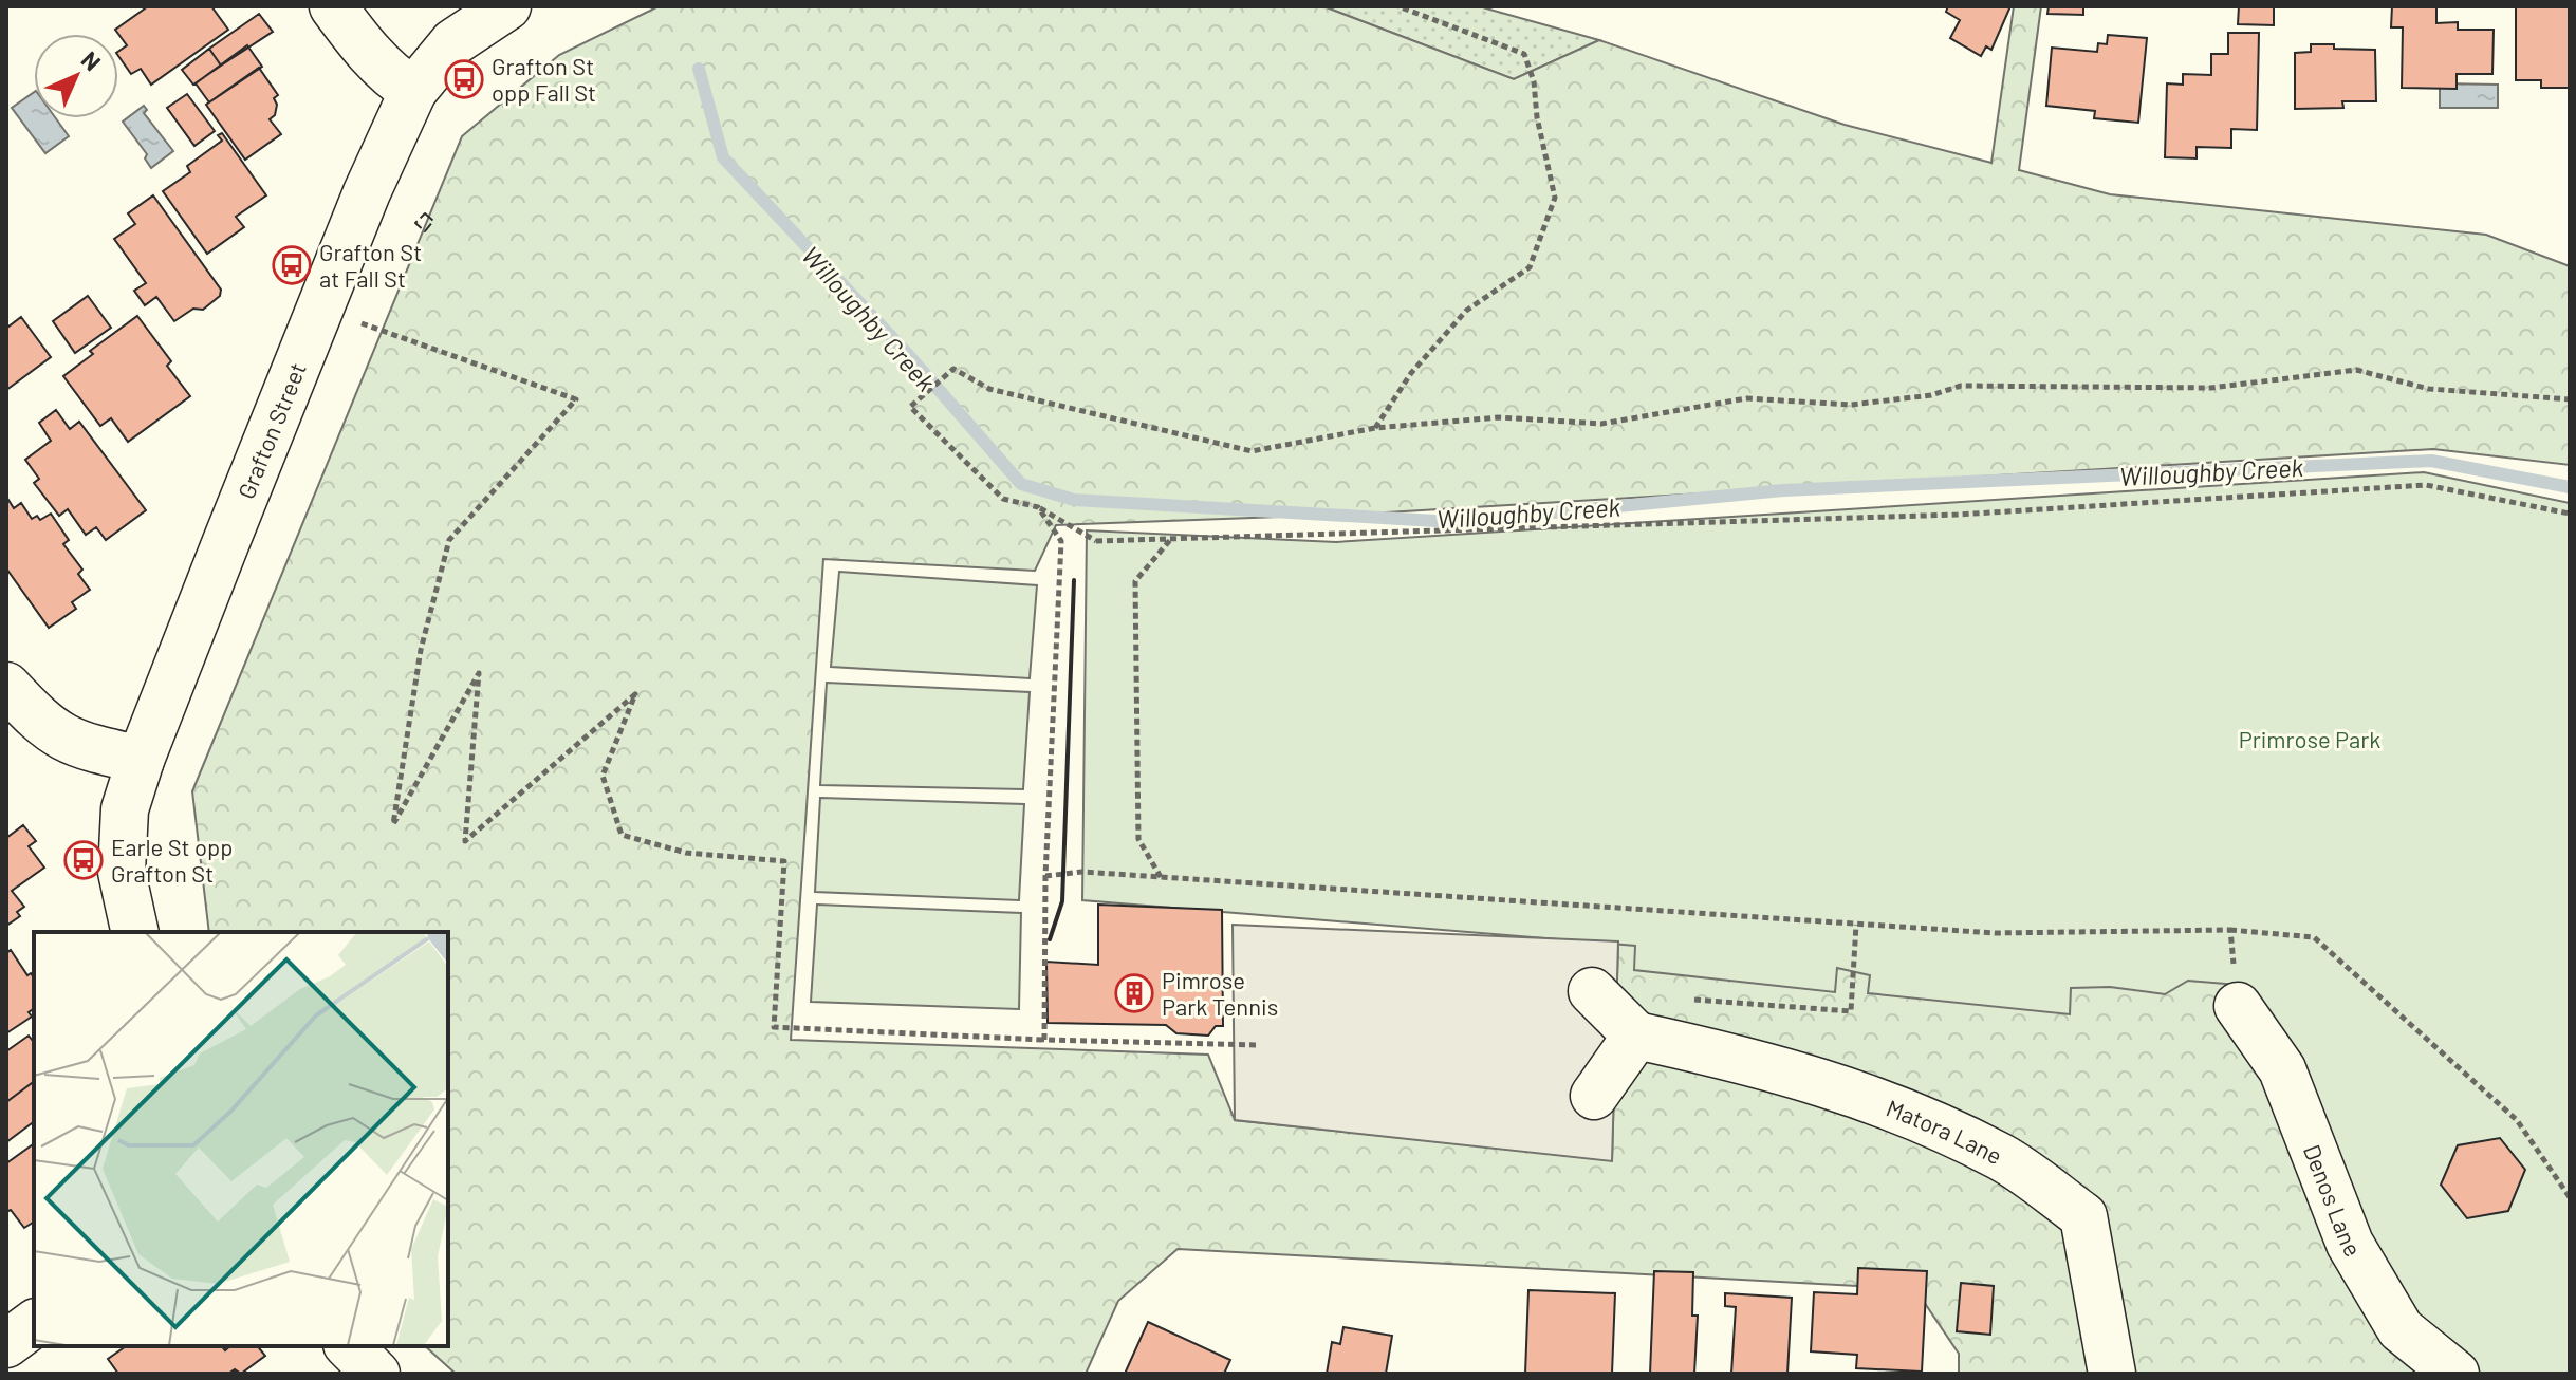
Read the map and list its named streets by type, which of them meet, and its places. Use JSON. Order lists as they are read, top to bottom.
{
  "streets": {
    "street": ["Grafton Street", "Matora Lane", "Denos Lane"]
  },
  "water": ["Willoughby Creek"],
  "parks": ["Primrose Park"],
  "places": {
    "bus stop": ["Grafton St opp Fall St", "Grafton St at Fall St", "Earle St opp Grafton St"],
    "building": ["Pimrose Park Tennis"]
  },
  "north": "top right"
}
